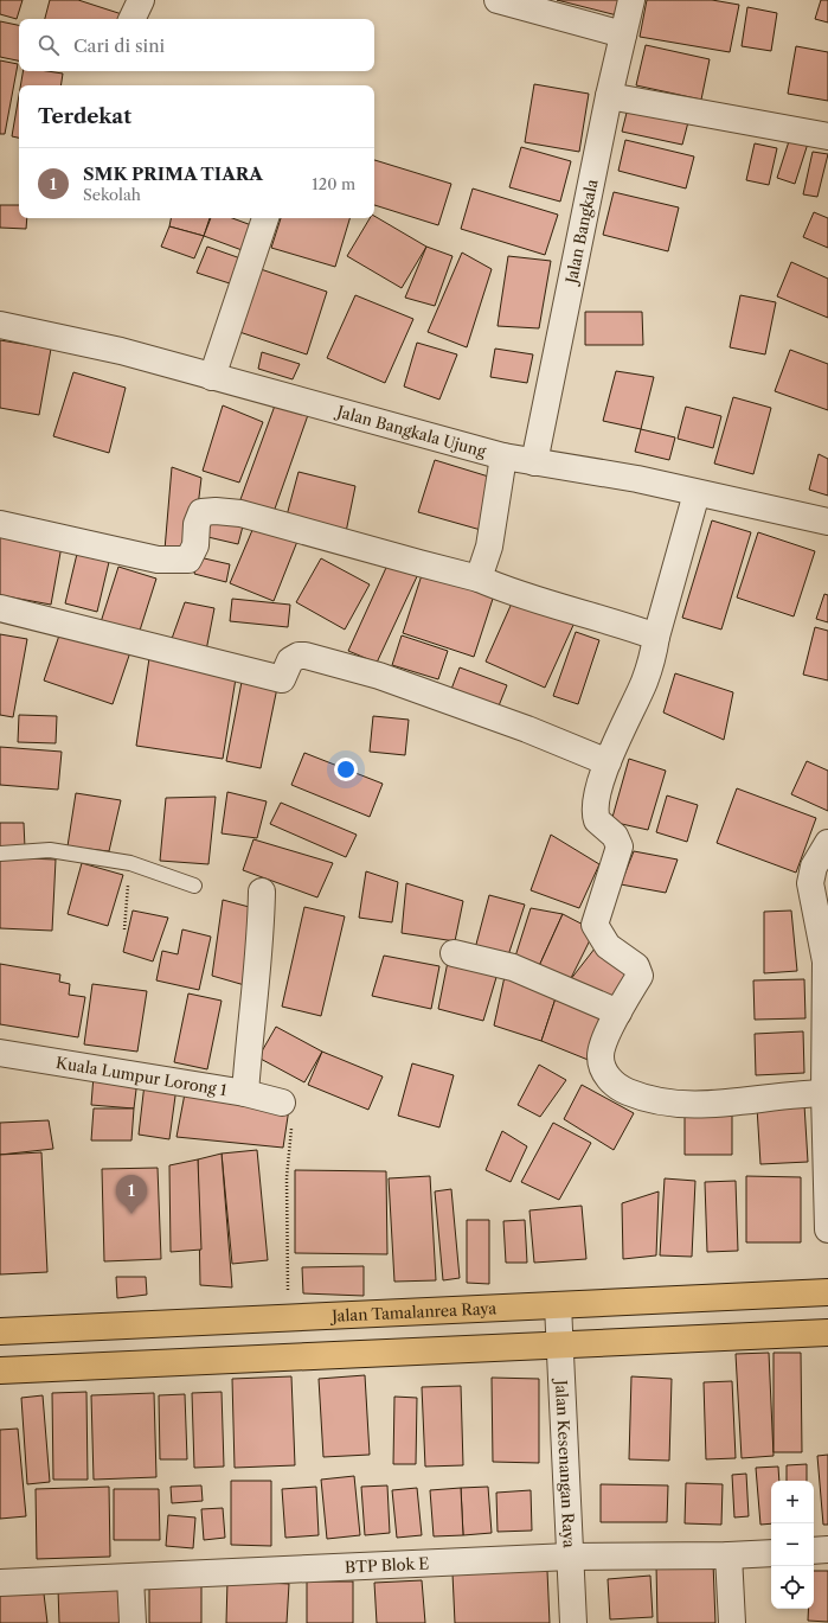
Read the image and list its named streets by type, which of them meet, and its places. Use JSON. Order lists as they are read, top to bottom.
{
  "streets": {
    "main road": ["Jalan Tamalanrea Raya"],
    "street": [
      "Jalan Bangkala",
      "Jalan Bangkala Ujung",
      "Kuala Lumpur Lorong 1",
      "Jalan Kesenangan Raya",
      "BTP Blok E"
    ]
  },
  "crossings": [
    ["Jalan Bangkala", "Jalan Bangkala Ujung"],
    ["Jalan Tamalanrea Raya", "Jalan Kesenangan Raya"],
    ["Jalan Kesenangan Raya", "BTP Blok E"]
  ],
  "page": {
    "search": "Cari di sini",
    "heading": "Terdekat",
    "list": [
      {
        "mark": "1",
        "name": "SMK PRIMA TIARA",
        "note": "Sekolah",
        "value": "120 m"
      }
    ],
    "pins": "1",
    "map_buttons": ["+", "−"]
  }
}
